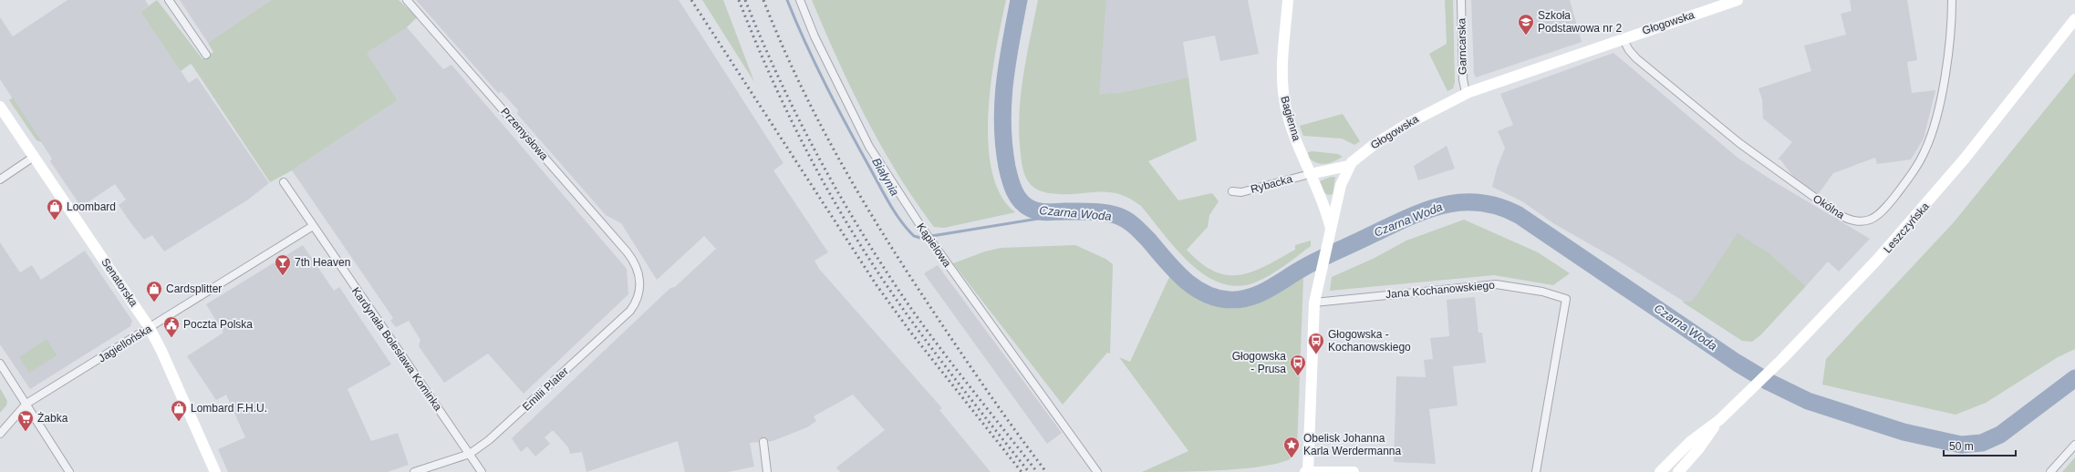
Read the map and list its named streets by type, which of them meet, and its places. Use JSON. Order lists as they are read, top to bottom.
{
  "streets": {
    "street": [
      "Głogowska",
      "Garncarska",
      "Bagienna",
      "Przemysłowa",
      "Rybacka",
      "Okólna",
      "Leszczyńska",
      "Kąpielowa",
      "Senatorska",
      "Jana Kochanowskiego",
      "Jagiellońska",
      "Kardynała Bolesława Kominka",
      "Emilii Plater"
    ]
  },
  "crossings": [
    ["Głogowska", "Garncarska"],
    ["Głogowska", "Bagienna"],
    ["Głogowska", "Okólna"],
    ["Głogowska", "Jana Kochanowskiego"],
    ["Bagienna", "Rybacka"],
    ["Przemysłowa", "Emilii Plater"],
    ["Senatorska", "Jagiellońska"],
    ["Jagiellońska", "Kardynała Bolesława Kominka"],
    ["Kardynała Bolesława Kominka", "Emilii Plater"]
  ],
  "water": ["Białynia", "Czarna Woda"],
  "places": {
    "school or university": ["Szkoła Podstawowa nr 2"],
    "shop": ["Loombard", "Cardsplitter", "Lombard F.H.U."],
    "bar": ["7th Heaven"],
    "public building": ["Poczta Polska"],
    "bus stop": ["Głogowska - Kochanowskiego", "Głogowska - Prusa"],
    "supermarket": ["Żabka"],
    "place": ["Obelisk Johanna Karla Werdermanna"]
  },
  "scale_bar": "50 m"
}
